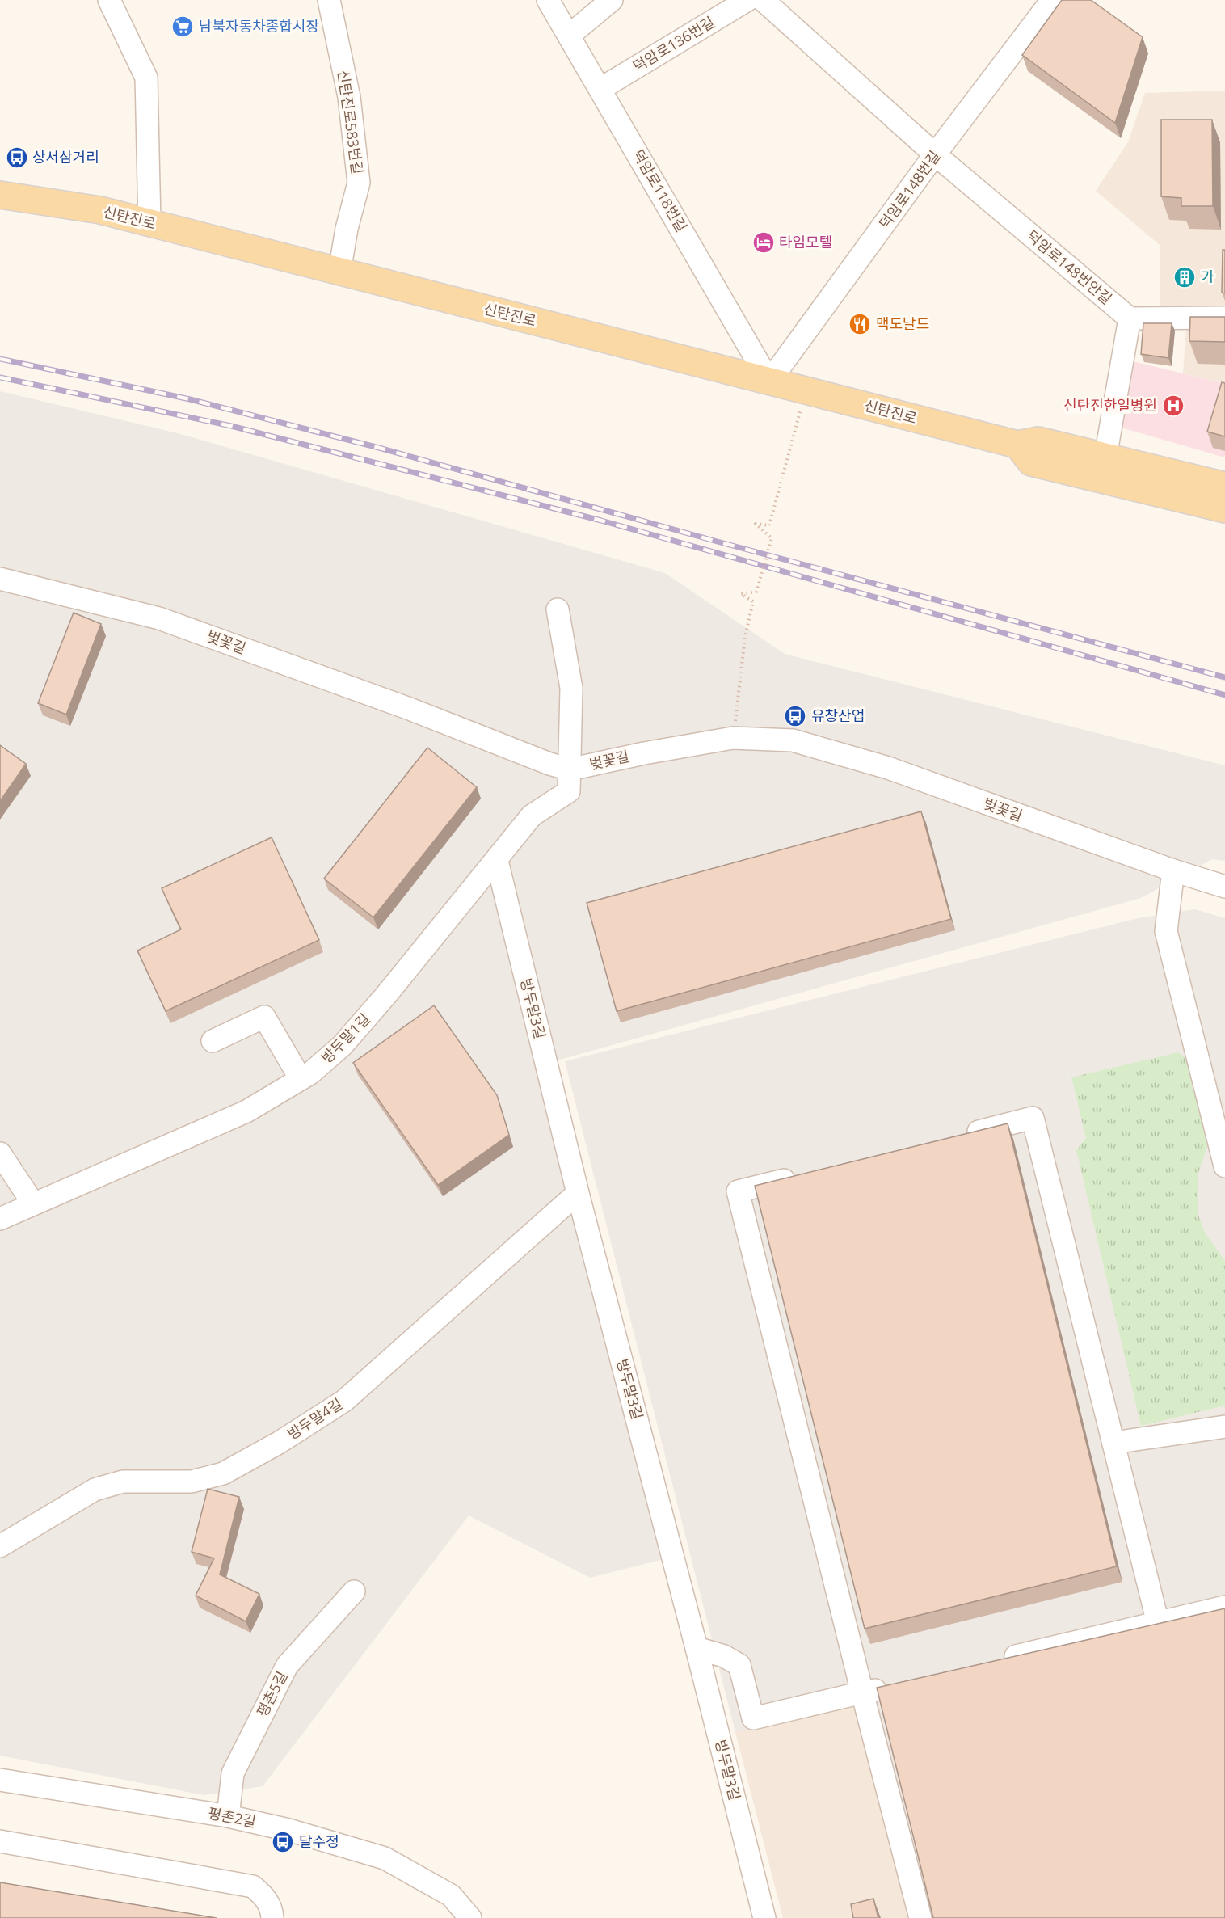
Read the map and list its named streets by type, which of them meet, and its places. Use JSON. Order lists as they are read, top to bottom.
{
  "streets": {
    "main road": ["신탄진로"],
    "street": [
      "덕암로136번길",
      "신탄진로583번길",
      "덕암로148번길",
      "덕암로118번길",
      "덕암로148번안길",
      "벚꽃길",
      "방두말3길",
      "방두말1길",
      "방두말4길",
      "평촌5길",
      "평촌2길"
    ]
  },
  "crossings": [
    ["덕암로136번길", "덕암로118번길"],
    ["신탄진로583번길", "신탄진로"],
    ["덕암로148번길", "덕암로118번길"],
    ["덕암로148번길", "신탄진로"],
    ["덕암로148번길", "덕암로148번안길"],
    ["덕암로118번길", "신탄진로"],
    ["벚꽃길", "방두말1길"],
    ["방두말3길", "방두말1길"],
    ["방두말3길", "방두말4길"],
    ["평촌5길", "평촌2길"]
  ],
  "places": {
    "supermarket": ["남북자동차종합시장"],
    "bus stop": ["상서삼거리", "유창산업", "달수정"],
    "hotel": ["타임모텔"],
    "building": ["가"],
    "restaurant": ["맥도날드"],
    "hospital": ["신탄진한일병원"]
  }
}
